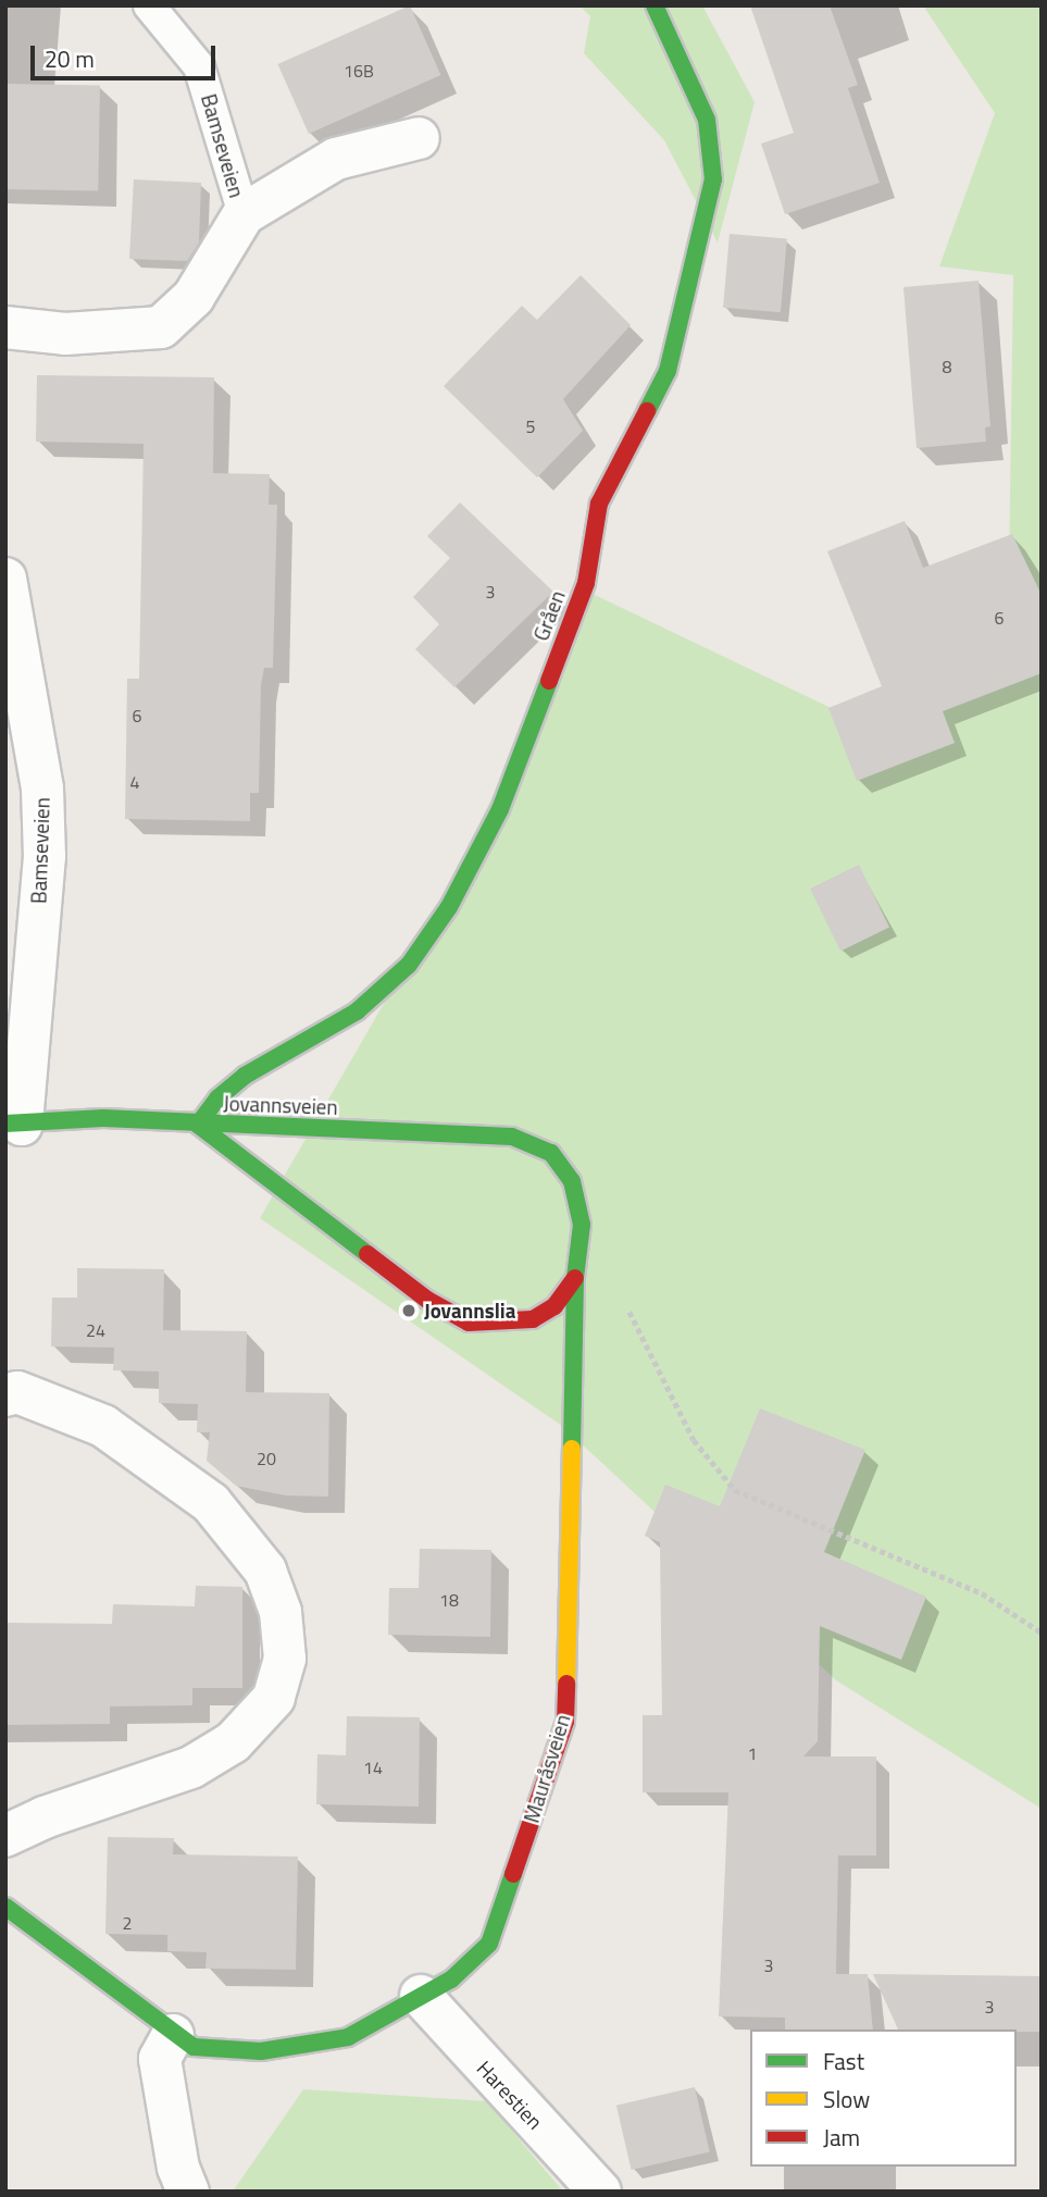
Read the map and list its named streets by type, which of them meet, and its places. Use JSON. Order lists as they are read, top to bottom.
{
  "streets": {
    "street": [
      "Bamseveien",
      "Gråen",
      "Jovannsveien",
      "Mauråsveien",
      "Harestien"
    ]
  },
  "crossings": [
    ["Bamseveien", "Jovannsveien"],
    ["Gråen", "Jovannsveien"],
    ["Jovannsveien", "Mauråsveien"],
    ["Mauråsveien", "Harestien"]
  ],
  "places": ["Jovannslia"],
  "house_numbers": [
    "16B",
    "8",
    "5",
    "3",
    "6",
    "6",
    "4",
    "24",
    "20",
    "18",
    "1",
    "14",
    "2",
    "3",
    "3"
  ],
  "legend": ["Fast", "Slow", "Jam"],
  "scale_bar": "20 m"
}
